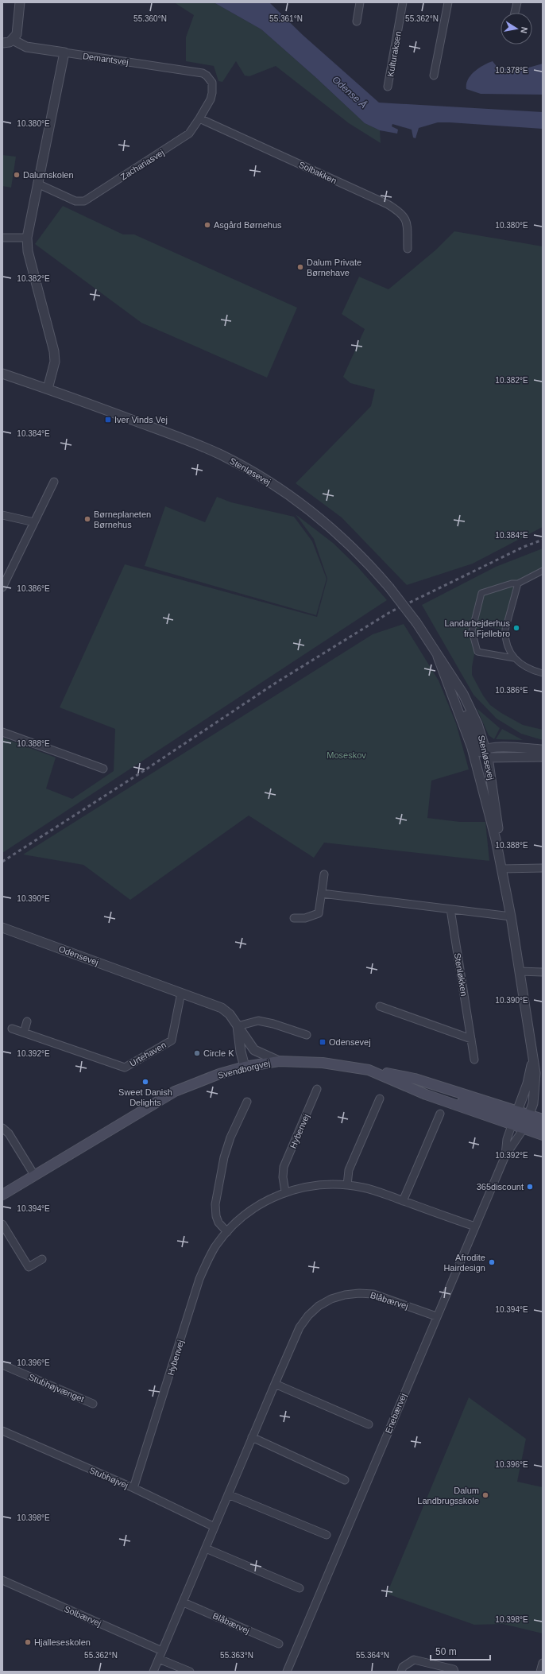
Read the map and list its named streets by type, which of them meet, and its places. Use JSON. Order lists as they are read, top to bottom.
{
  "streets": {
    "main road": ["Svendborgvej"],
    "street": [
      "Kulturaksen",
      "Demantsvej",
      "Zachariasvej",
      "Solbakken",
      "Stenløsevej",
      "Odensevej",
      "Stenløkken",
      "Urtehaven",
      "Hybenvej",
      "Blåbærvej",
      "Stubhøjvænget",
      "Enebærvej",
      "Stubhøjvej",
      "Solbærvej"
    ]
  },
  "crossings": [
    ["Demantsvej", "Zachariasvej"],
    ["Zachariasvej", "Solbakken"],
    ["Stenløsevej", "Svendborgvej"],
    ["Stenløsevej", "Enebærvej"],
    ["Odensevej", "Urtehaven"],
    ["Odensevej", "Svendborgvej"],
    ["Svendborgvej", "Enebærvej"],
    ["Hybenvej", "Enebærvej"],
    ["Hybenvej", "Stubhøjvej"],
    ["Blåbærvej", "Enebærvej"],
    ["Blåbærvej", "Stubhøjvej"],
    ["Blåbærvej", "Solbærvej"]
  ],
  "water": ["Odense Å"],
  "parks": ["Moseskov"],
  "places": {
    "other": [
      "Dalumskolen",
      "Asgård Børnehus",
      "Dalum Private Børnehave",
      "Børneplaneten Børnehus",
      "Landarbejderhus fra Fjellebro",
      "Circle K",
      "Sweet Danish Delights",
      "365discount",
      "Afrodite Hairdesign",
      "Dalum Landbrugsskole",
      "Hjalleseskolen"
    ],
    "transit": ["Iver Vinds Vej", "Odensevej"]
  },
  "scale_bar": "50 m",
  "north": "right",
  "coordinates": [
    "55.360°N",
    "55.361°N",
    "55.362°N",
    "10.378°E",
    "10.380°E",
    "10.382°E",
    "10.384°E",
    "10.386°E",
    "10.388°E",
    "10.390°E",
    "10.392°E",
    "10.394°E",
    "10.396°E",
    "10.398°E",
    "55.363°N",
    "55.364°N"
  ]
}
